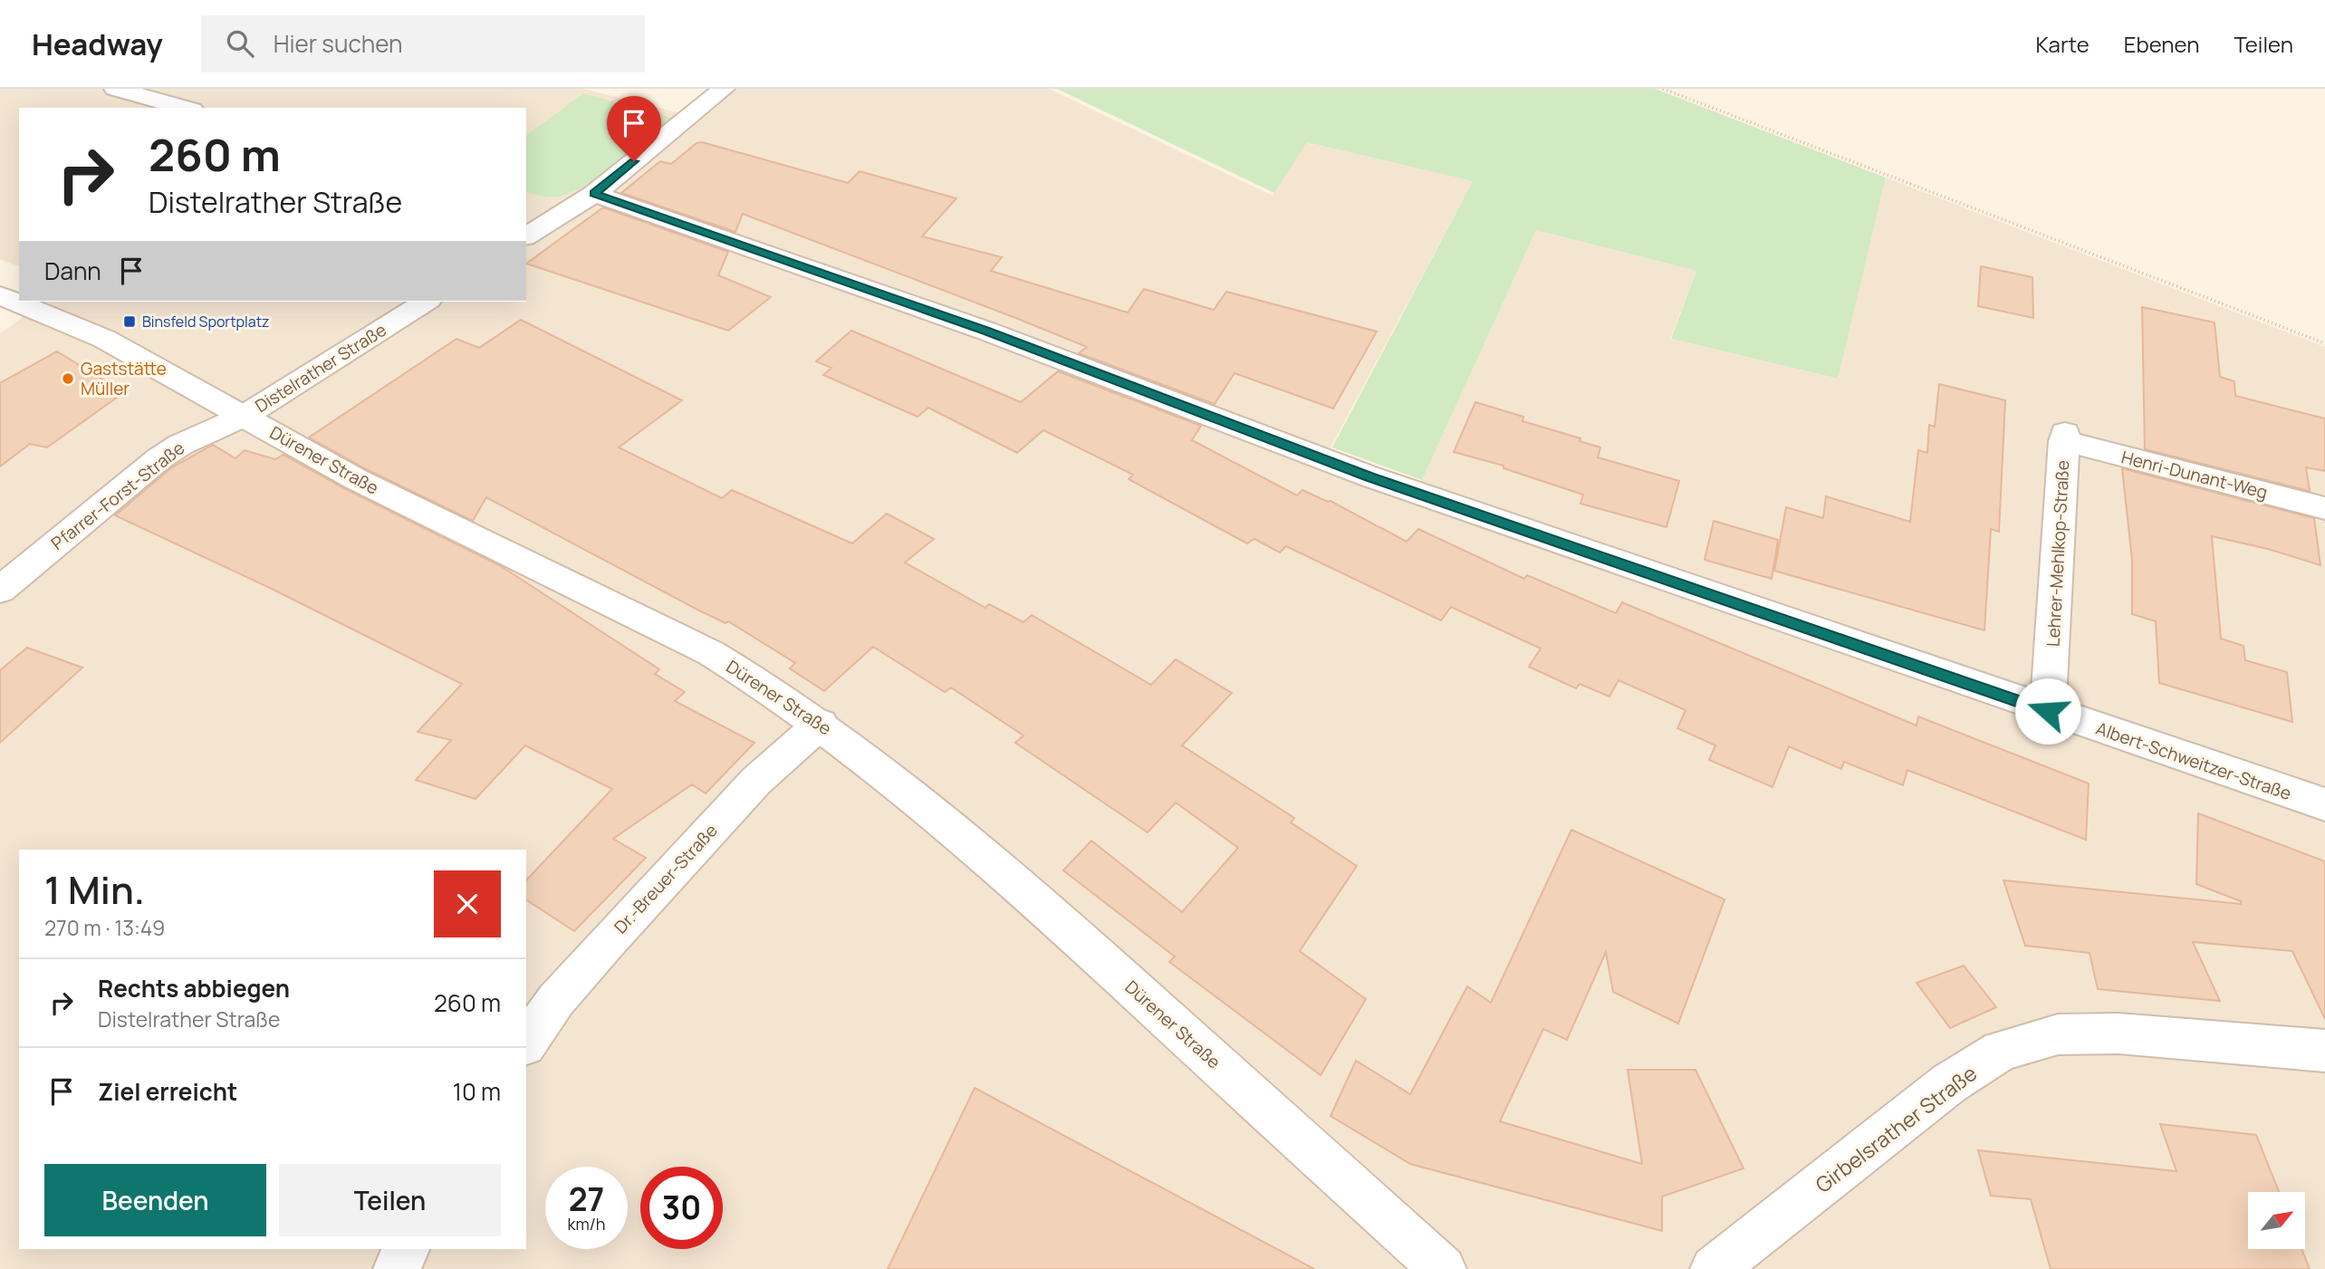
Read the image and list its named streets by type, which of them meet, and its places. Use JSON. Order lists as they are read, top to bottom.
{
  "streets": {
    "street": [
      "Distelrather Straße",
      "Dürener Straße",
      "Henri-Dunant-Weg",
      "Pfarrer-Forst-Straße",
      "Lehrer-Mehlkop-Straße",
      "Albert-Schweitzer-Straße",
      "Dr.-Breuer-Straße",
      "Girbelsrather Straße"
    ]
  },
  "crossings": [
    ["Distelrather Straße", "Dürener Straße"],
    ["Distelrather Straße", "Pfarrer-Forst-Straße"],
    ["Dürener Straße", "Pfarrer-Forst-Straße"],
    ["Dürener Straße", "Dr.-Breuer-Straße"],
    ["Henri-Dunant-Weg", "Lehrer-Mehlkop-Straße"],
    ["Lehrer-Mehlkop-Straße", "Albert-Schweitzer-Straße"]
  ],
  "places": {
    "transit": ["Binsfeld Sportplatz"],
    "other": ["Gaststätte Müller"]
  },
  "north": "top right",
  "page": {
    "header": "Headway",
    "search": "Hier suchen",
    "nav": ["Karte", "Ebenen", "Teilen"],
    "turn": ["260 m", "Distelrather Straße"],
    "then": "Dann",
    "heading": ["1 Min.", "270 m · 13:49"],
    "list": [
      {
        "name": "Rechts abbiegen",
        "note": "Distelrather Straße",
        "value": "260 m"
      },
      {
        "name": "Ziel erreicht",
        "value": "10 m"
      }
    ],
    "buttons": ["Beenden", "Teilen"],
    "speed": "27 km/h",
    "limit": "30"
  }
}
